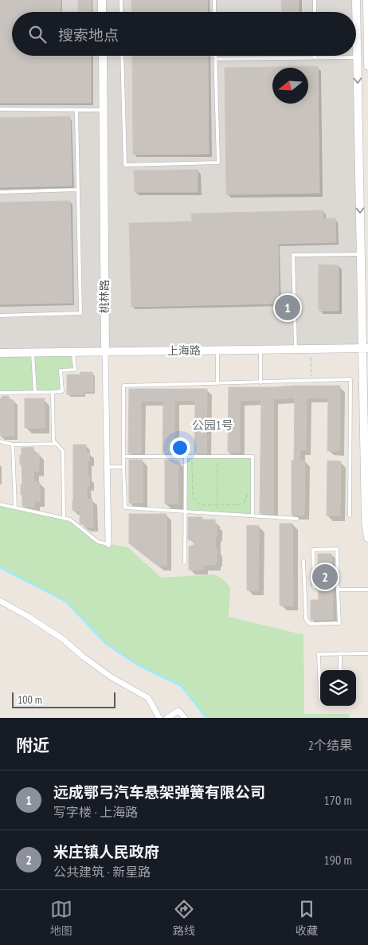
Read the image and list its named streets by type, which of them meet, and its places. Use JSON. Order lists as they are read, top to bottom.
{
  "streets": {
    "street": ["桃林路", "上海路"]
  },
  "crossings": [
    ["桃林路", "上海路"]
  ],
  "districts": ["公园1号"],
  "scale_bar": "100 m",
  "north": "left",
  "page": {
    "search": "搜索地点",
    "pins": ["1", "2"],
    "scale": "100 m",
    "heading": ["附近", "2个结果"],
    "list": [
      {
        "mark": "1",
        "name": "远成鄂弓汽车悬架弹簧有限公司",
        "note": "写字楼 · 上海路",
        "value": "170 m"
      },
      {
        "mark": "2",
        "name": "米庄镇人民政府",
        "note": "公共建筑 · 新星路",
        "value": "190 m"
      }
    ],
    "nav": ["地图", "路线", "收藏"]
  }
}
